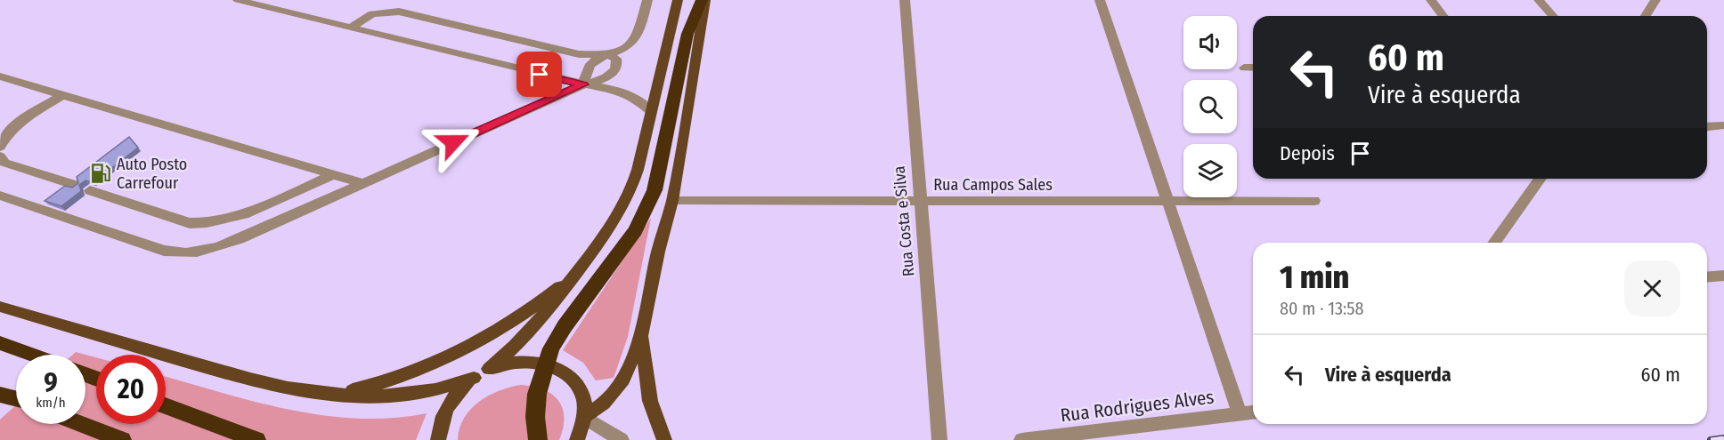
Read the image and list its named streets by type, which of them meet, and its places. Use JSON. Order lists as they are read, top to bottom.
{
  "streets": {
    "street": ["Rua Campos Sales", "Rua Costa e Silva", "Rua Rodrigues Alves"]
  },
  "crossings": [
    ["Rua Campos Sales", "Rua Costa e Silva"]
  ],
  "places": {
    "fuel station": ["Auto Posto Carrefour"]
  },
  "page": {
    "turn": ["60 m", "Vire à esquerda"],
    "then": "Depois",
    "heading": ["1 min", "80 m · 13:58"],
    "list": [
      {
        "name": "Vire à esquerda",
        "value": "60 m"
      }
    ],
    "speed": "9 km/h",
    "limit": "20"
  }
}
